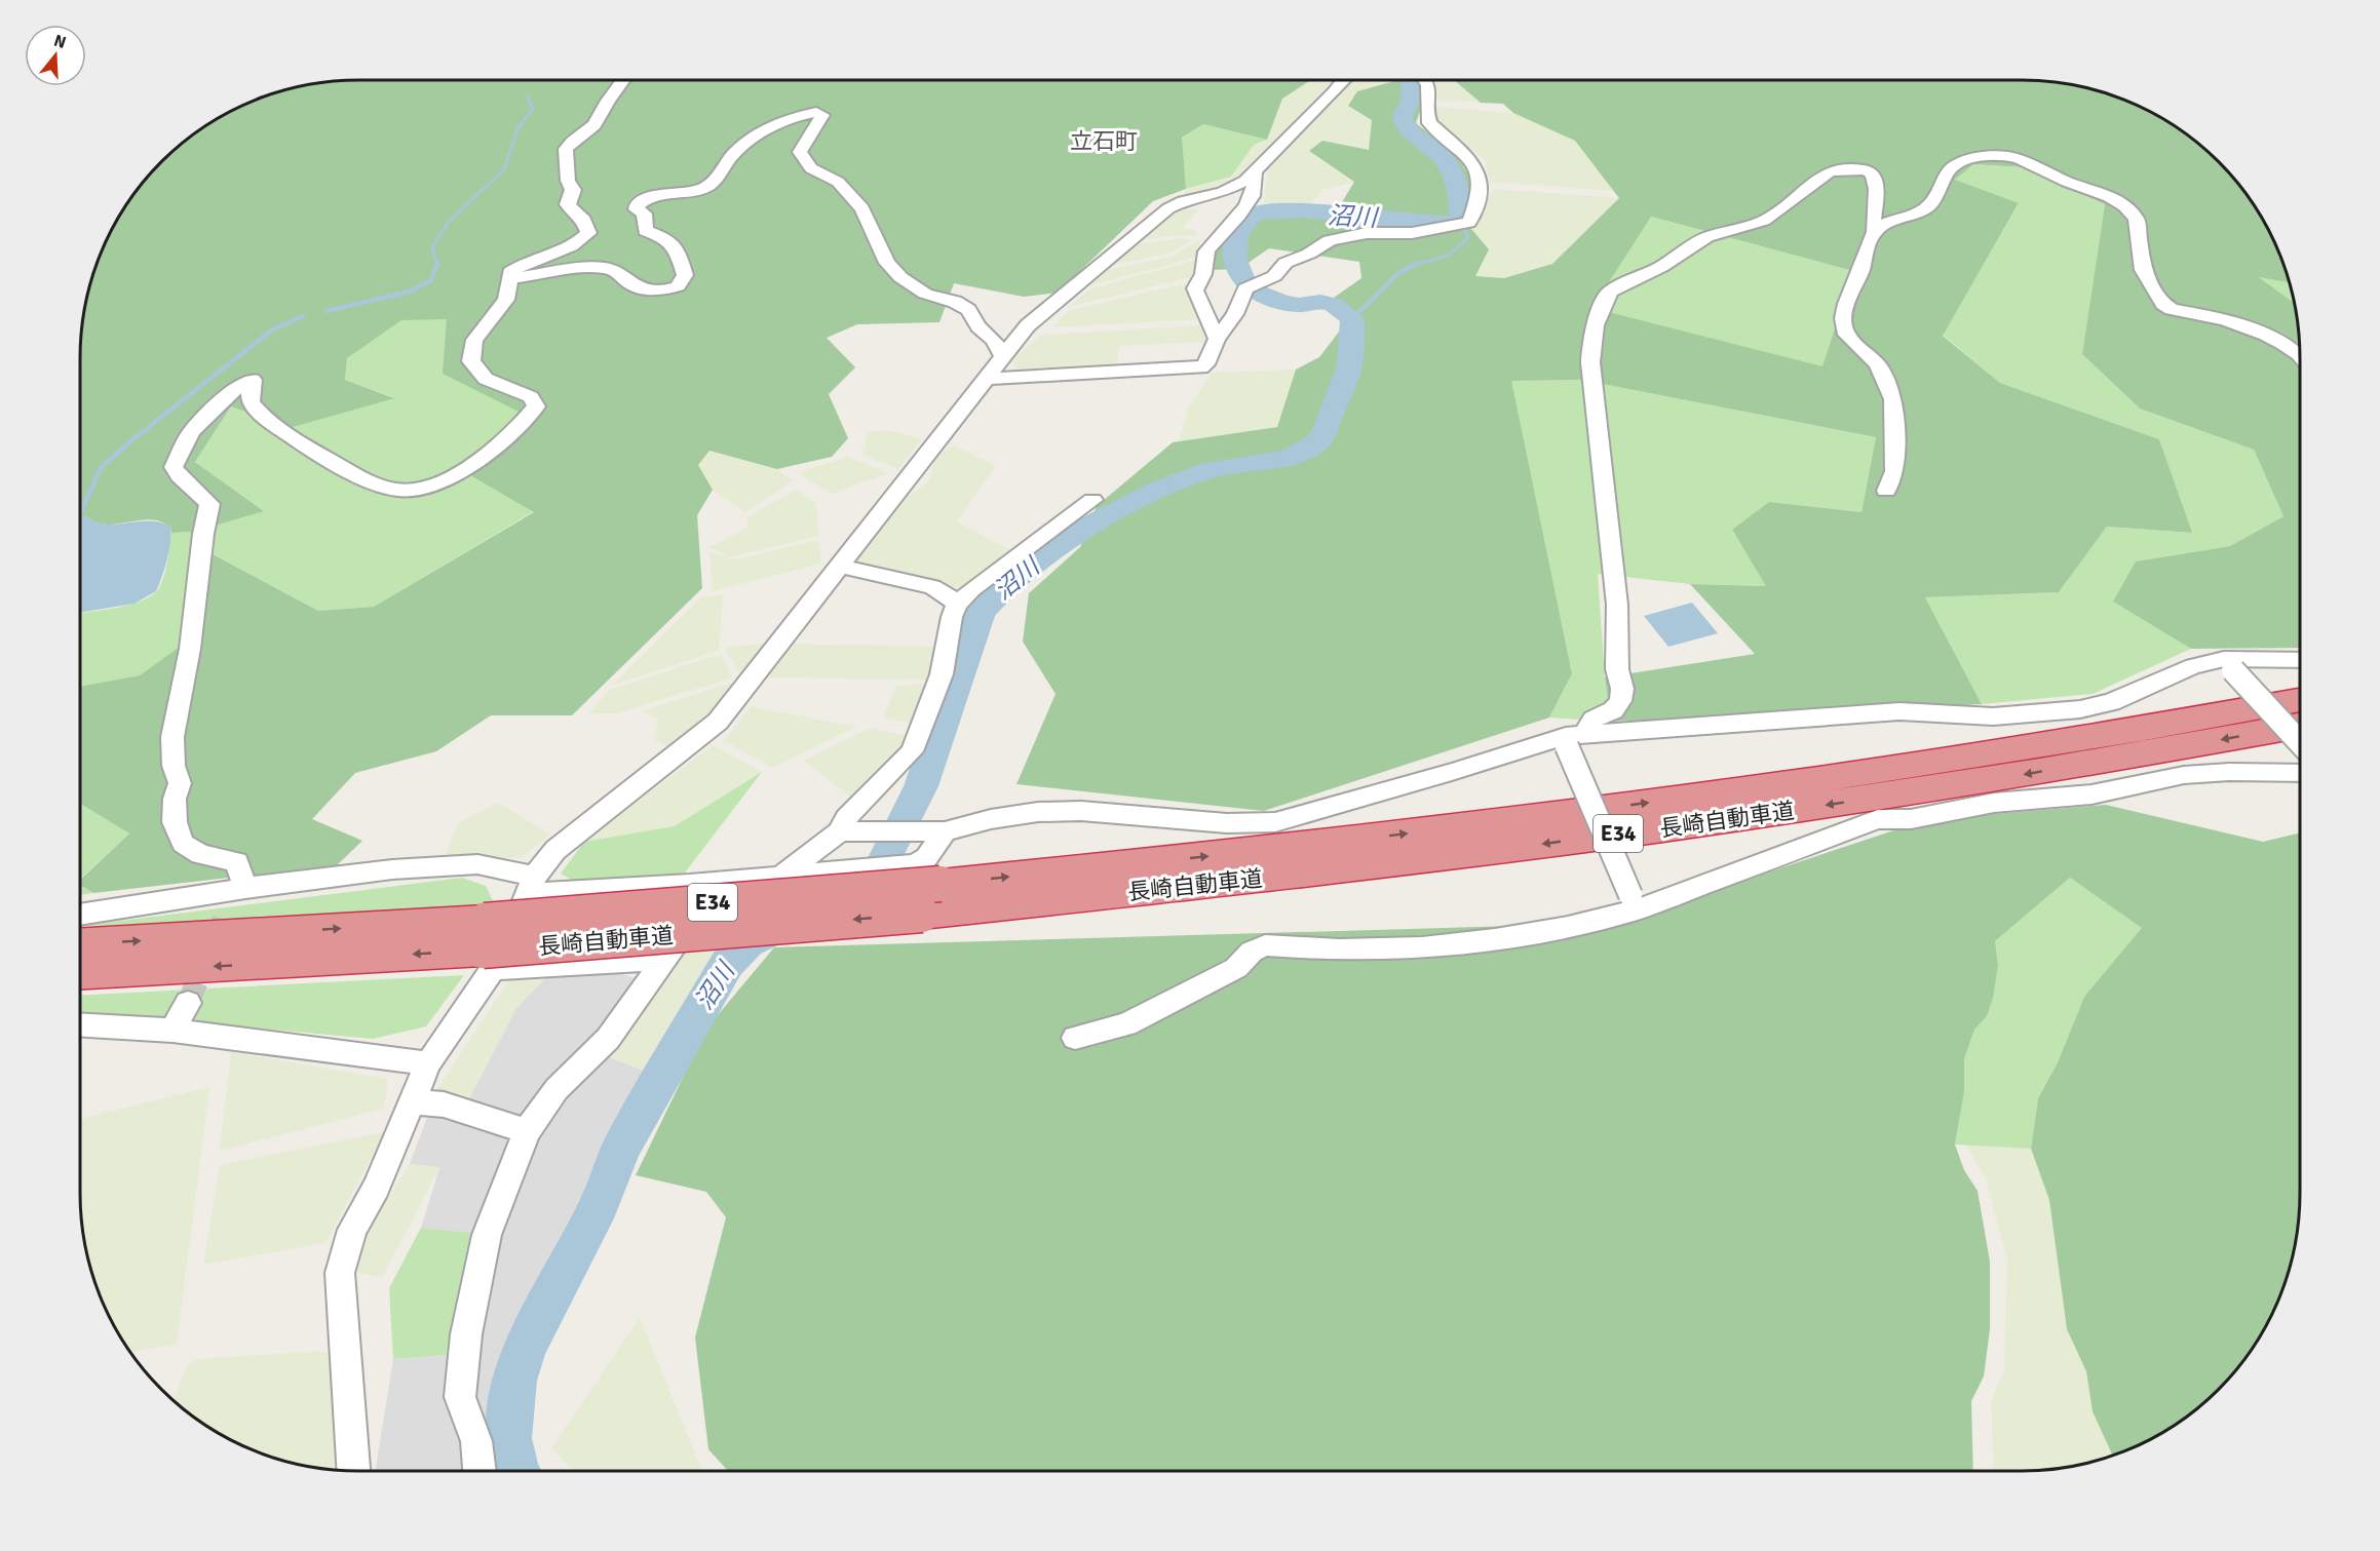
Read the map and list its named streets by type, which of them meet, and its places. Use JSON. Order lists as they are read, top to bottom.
{
  "streets": {
    "highway": ["長崎自動車道", "E34"]
  },
  "districts": ["立石町"],
  "water": ["沼川"],
  "north": "top"
}
